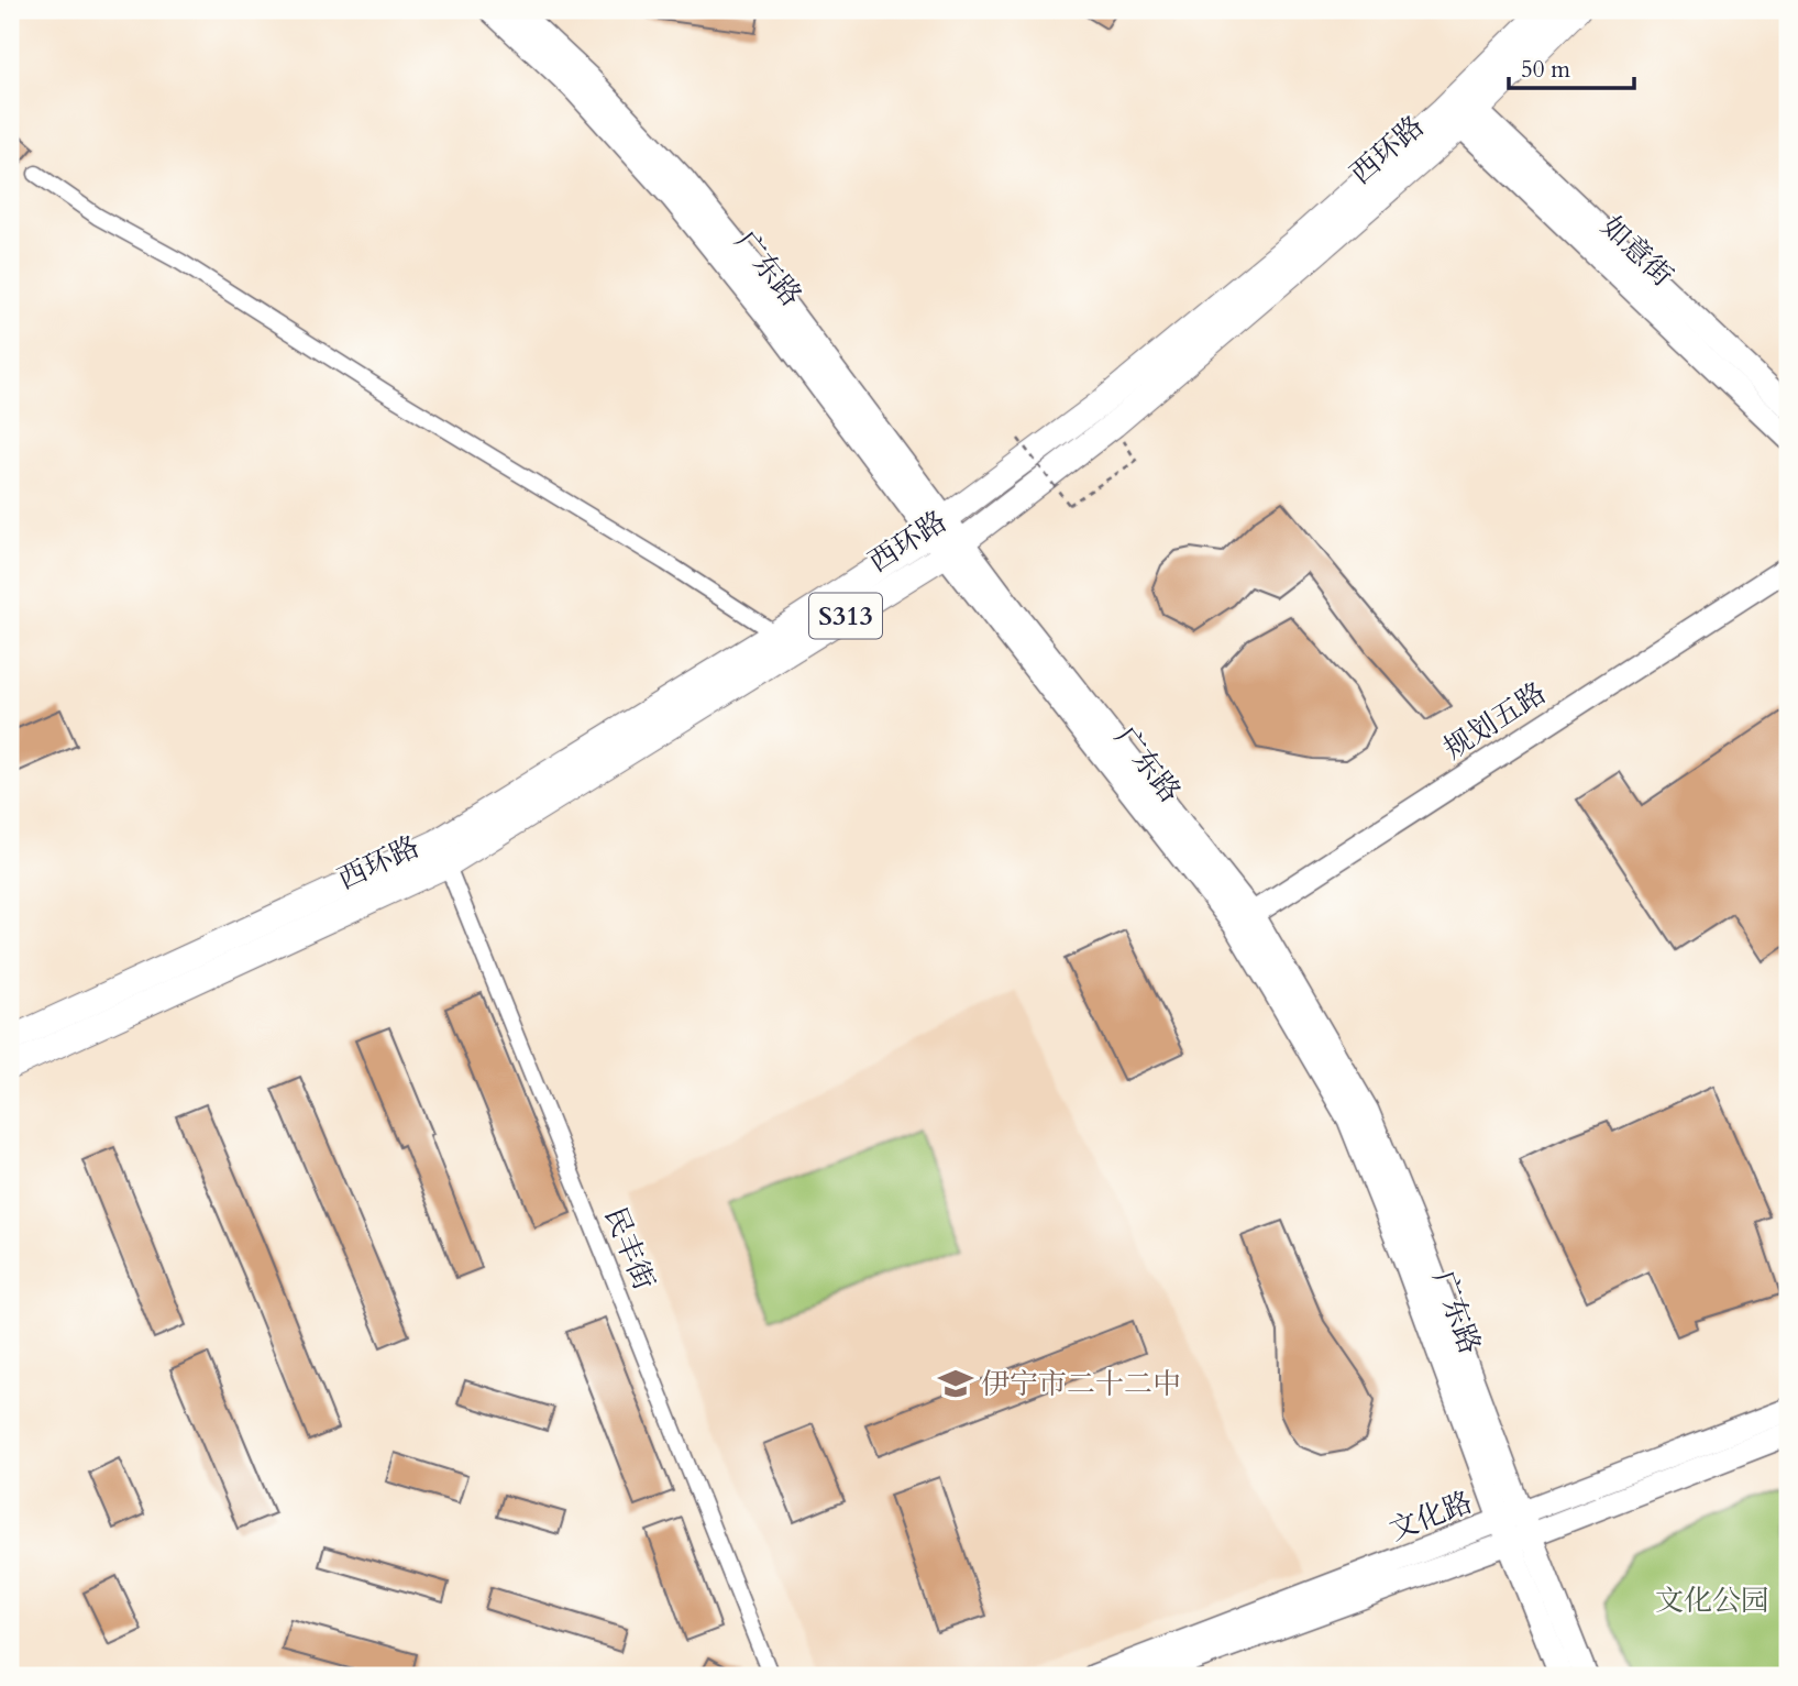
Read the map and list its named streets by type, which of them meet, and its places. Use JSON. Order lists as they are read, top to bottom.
{
  "streets": {
    "main road": ["西环路", "S313"],
    "street": [
      "如意街",
      "广东路",
      "规划五路",
      "民丰街",
      "文化路"
    ]
  },
  "crossings": [
    ["西环路", "如意街"],
    ["西环路", "广东路"],
    ["西环路", "民丰街"],
    ["广东路", "规划五路"],
    ["广东路", "文化路"]
  ],
  "parks": ["文化公园"],
  "places": {
    "school or university": ["伊宁市二十二中"]
  },
  "scale_bar": "50 m"
}
